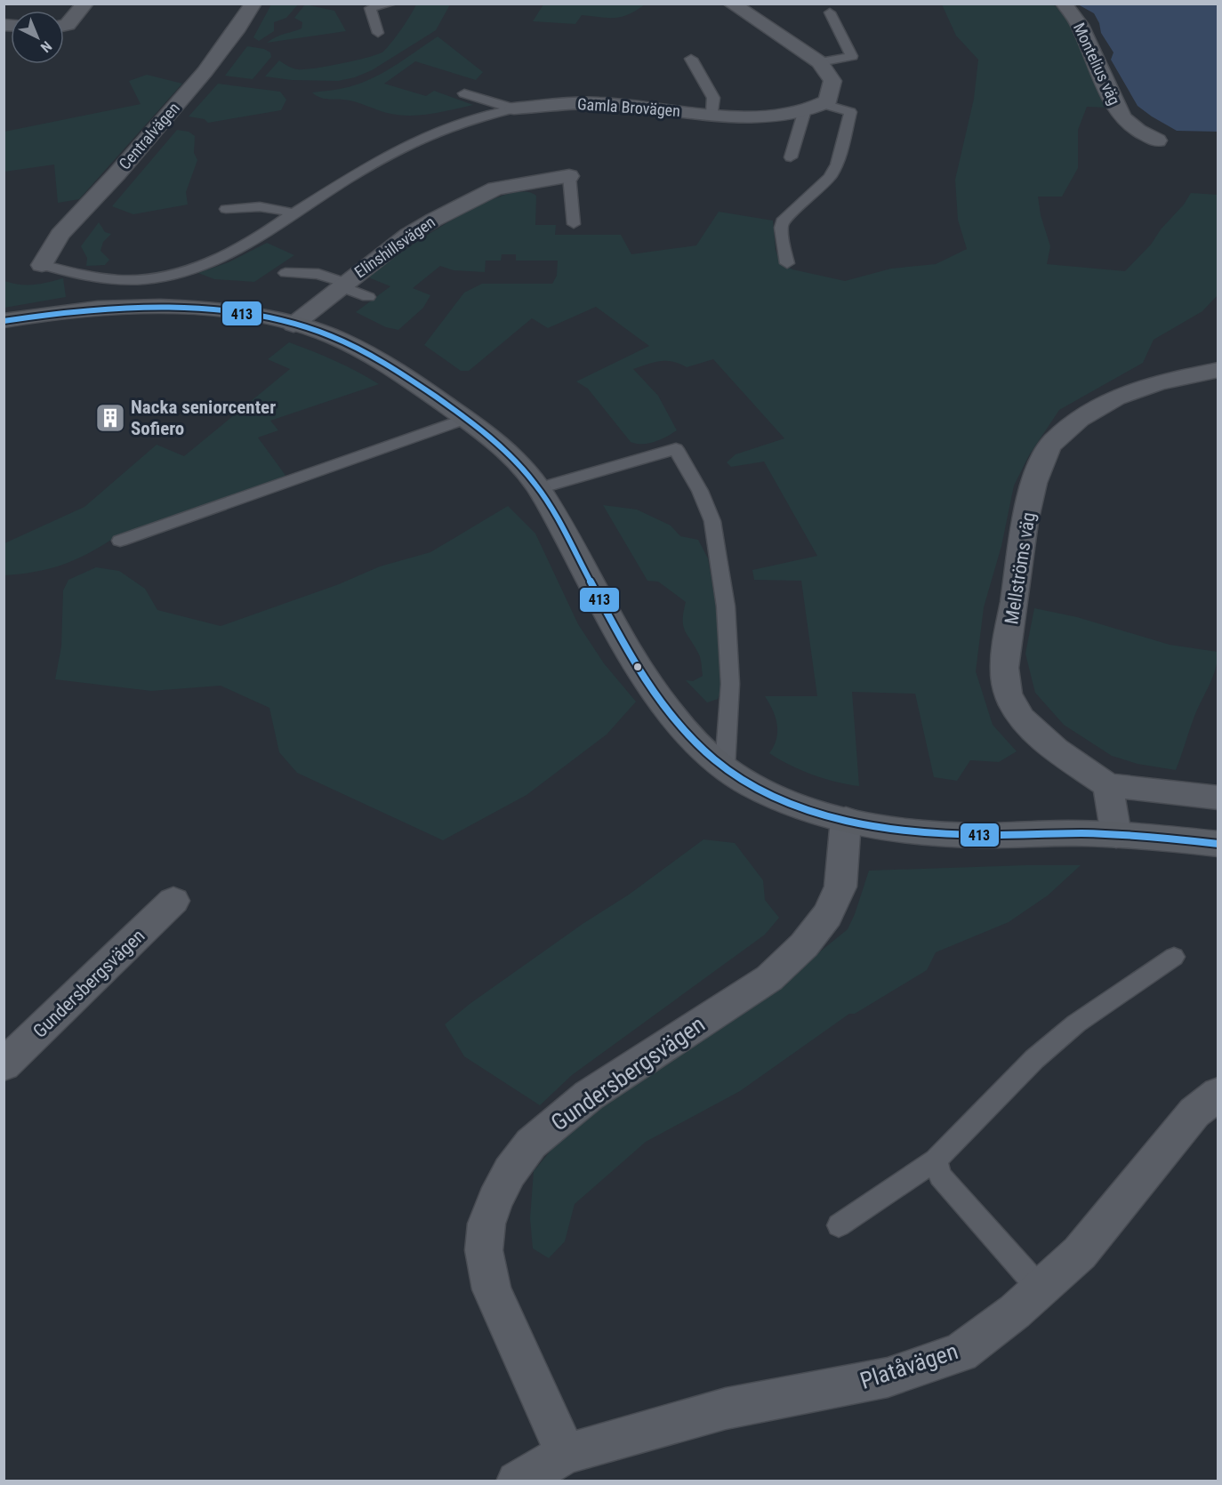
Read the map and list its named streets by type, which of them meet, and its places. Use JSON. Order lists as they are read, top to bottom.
{
  "streets": {
    "street": [
      "Montelius väg",
      "Gamla Brovägen",
      "Centralvägen",
      "Elinshillsvägen",
      "Mellströms väg",
      "Gundersbergsvägen",
      "Platåvägen"
    ]
  },
  "crossings": [
    ["Gundersbergsvägen", "Platåvägen"]
  ],
  "places": {
    "building": ["Nacka seniorcenter Sofiero"]
  },
  "lines": ["transit line 413"],
  "north": "bottom right"
}
